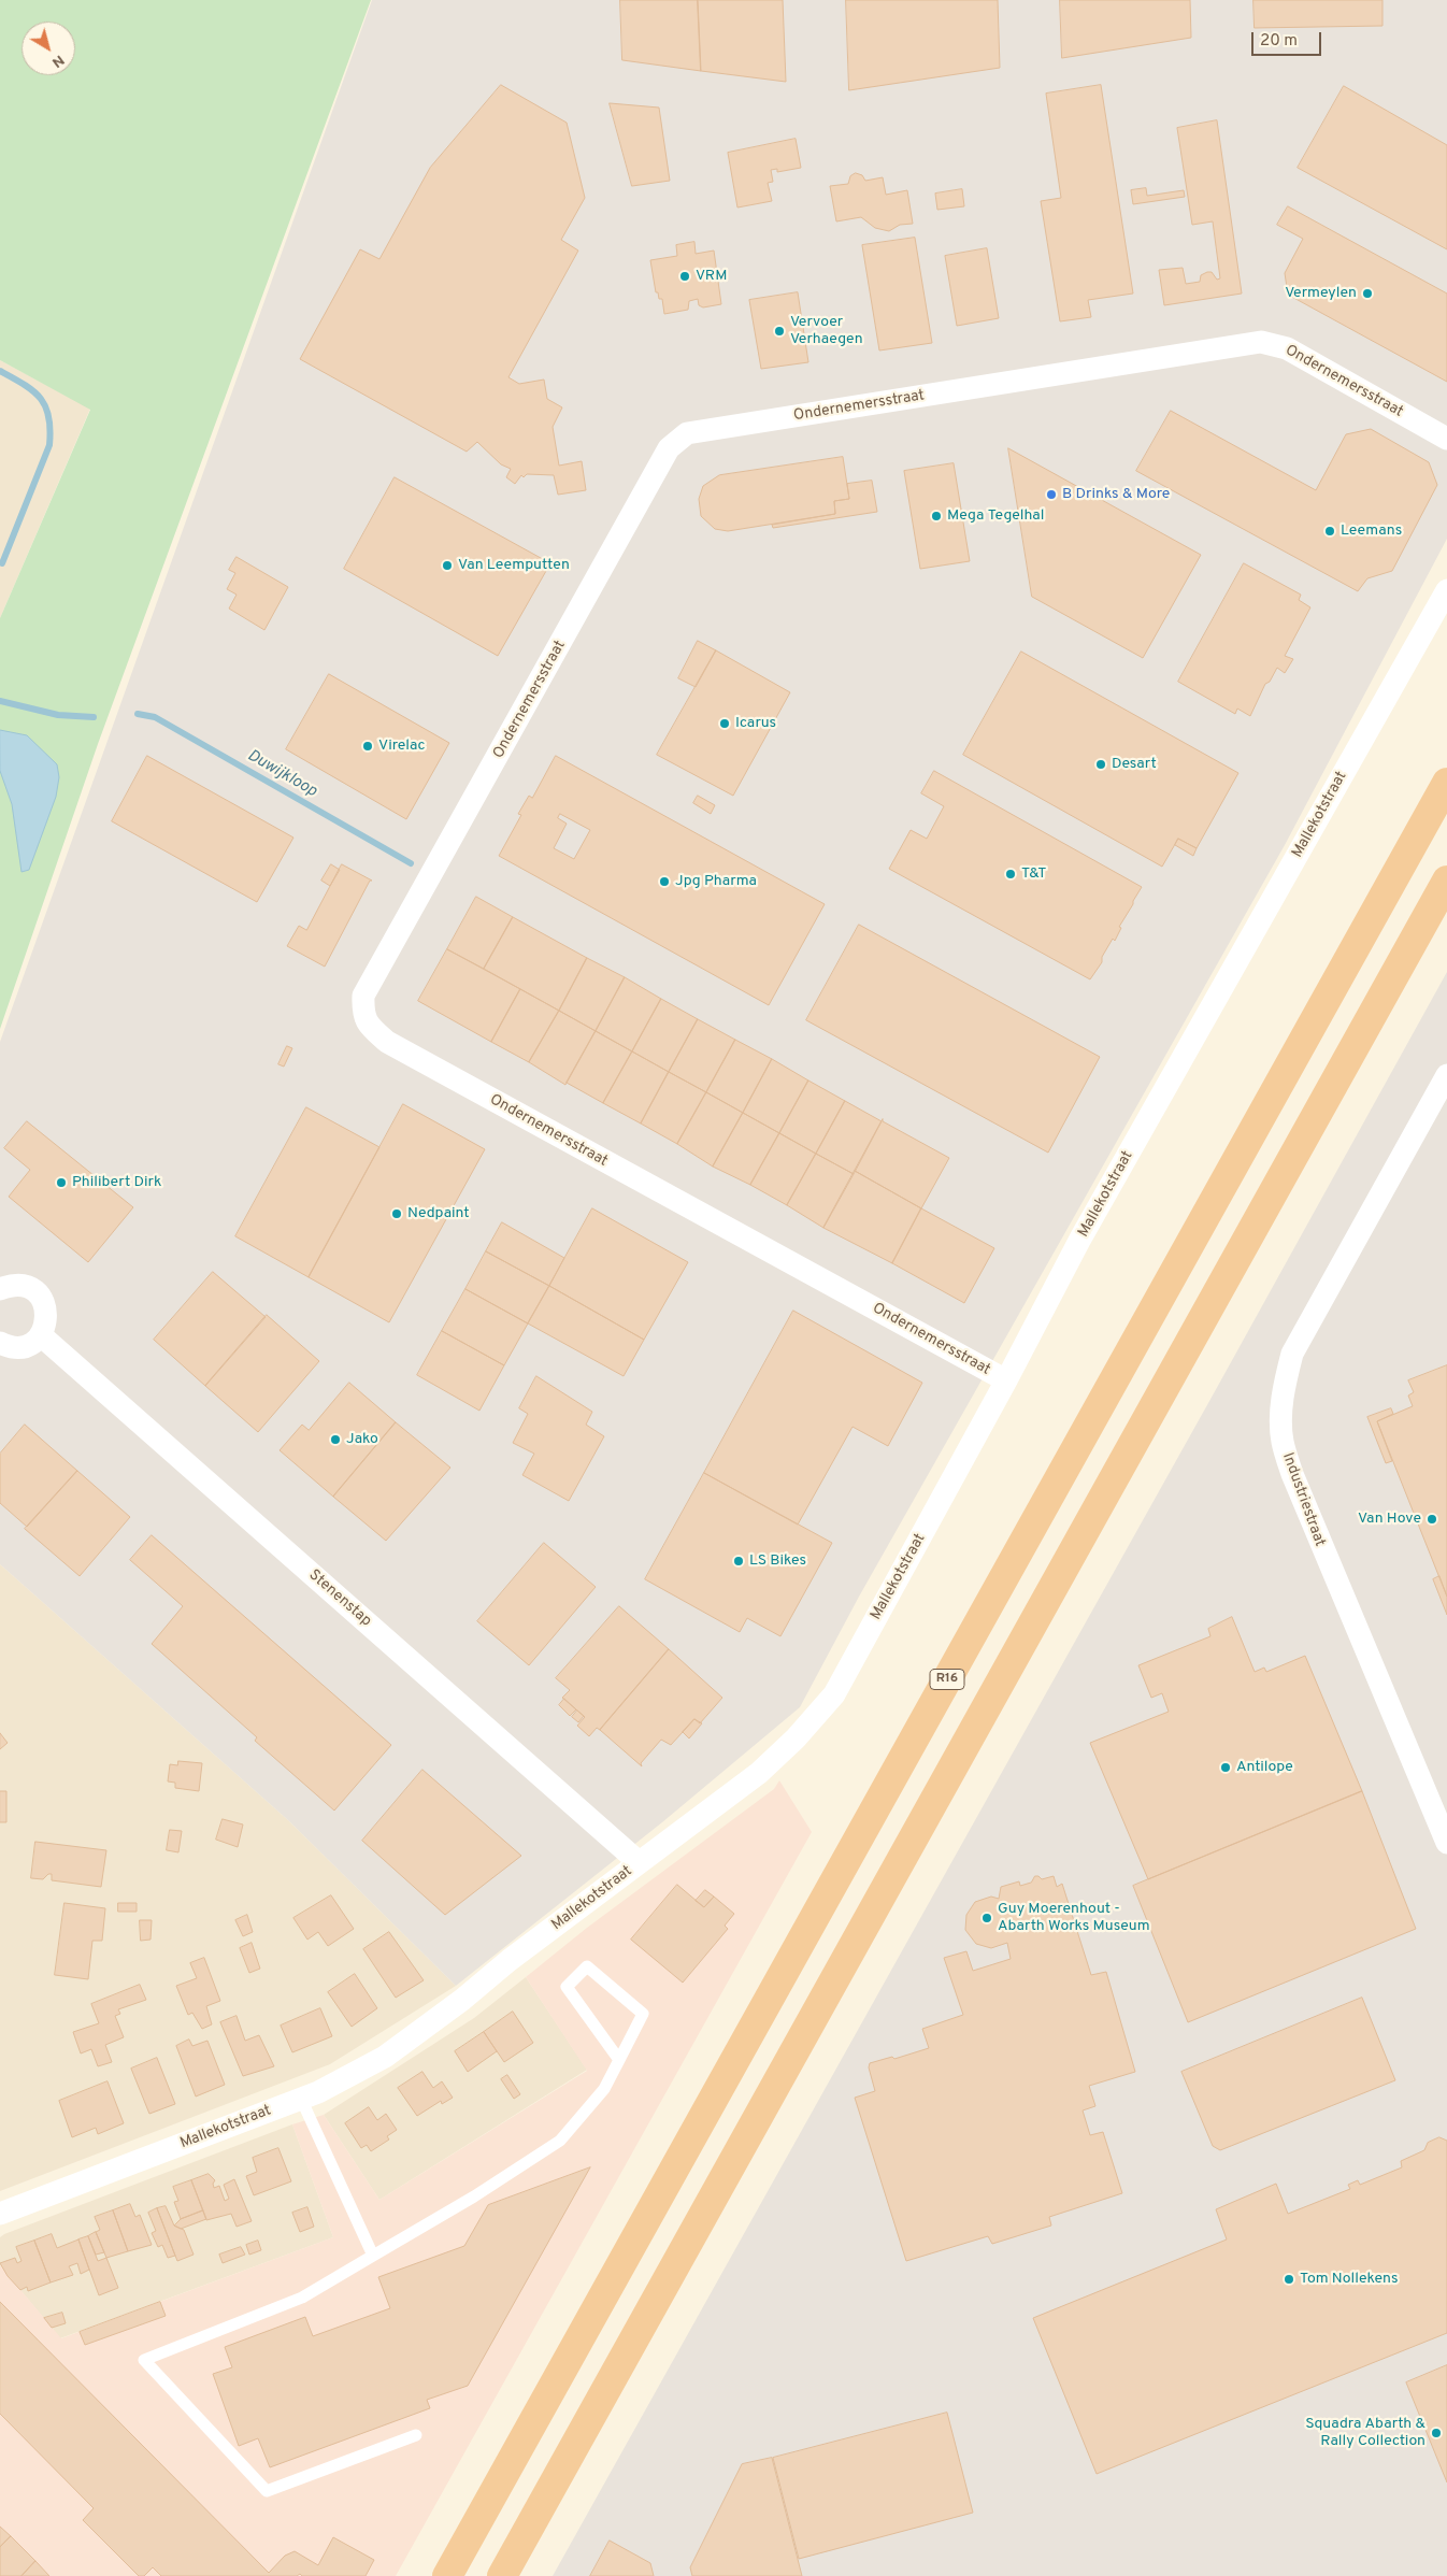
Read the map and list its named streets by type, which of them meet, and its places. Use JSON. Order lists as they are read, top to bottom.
{
  "streets": {
    "highway": ["R16"],
    "street": [
      "Ondernemersstraat",
      "Mallekotstraat",
      "Industriestraat",
      "Stenenstap"
    ]
  },
  "crossings": [
    ["Ondernemersstraat", "Mallekotstraat"],
    ["Mallekotstraat", "Stenenstap"]
  ],
  "water": ["Duwijkloop"],
  "places": [
    "VRM",
    "Vermeylen",
    "Vervoer Verhaegen",
    "B Drinks & More",
    "Mega Tegelhal",
    "Leemans",
    "Van Leemputten",
    "Icarus",
    "Virelac",
    "Desart",
    "T&T",
    "Jpg Pharma",
    "Philibert Dirk",
    "Nedpaint",
    "Jako",
    "Van Hove",
    "LS Bikes",
    "Antilope",
    "Guy Moerenhout - Abarth Works Museum",
    "Tom Nollekens",
    "Squadra Abarth & Rally Collection"
  ],
  "scale_bar": "20 m",
  "north": "bottom right"
}
